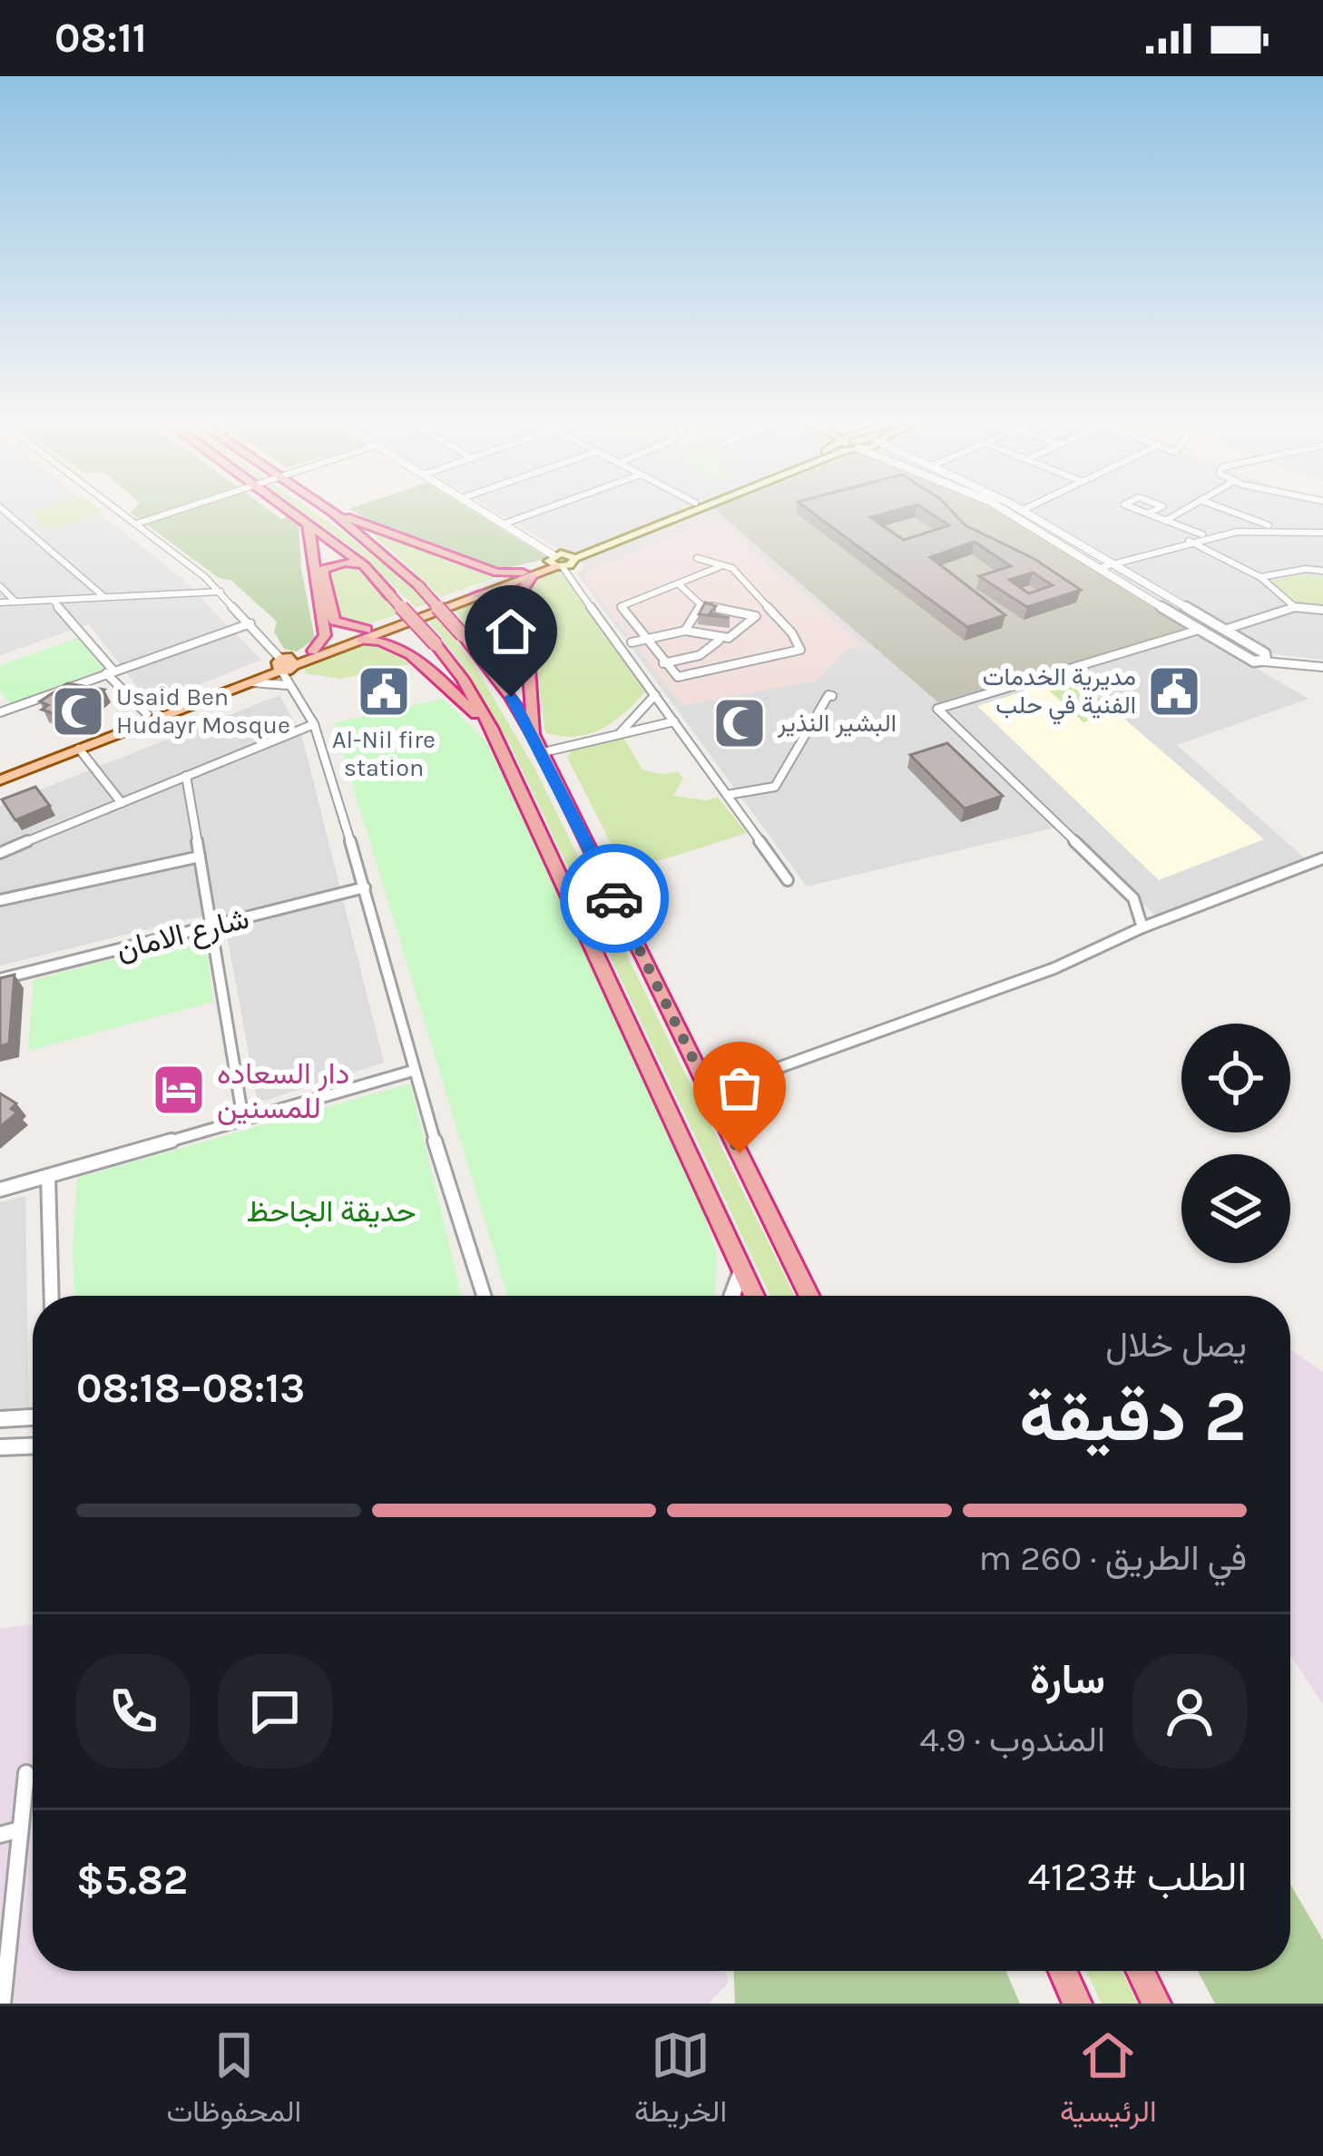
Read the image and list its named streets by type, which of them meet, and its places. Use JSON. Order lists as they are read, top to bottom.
{
  "streets": {
    "street": ["شارع الامان"]
  },
  "parks": ["حديقة الجاحظ"],
  "places": {
    "public building": ["Al-Nil fire station", "مديرية الخدمات الفنية في حلب"],
    "mosque": ["Usaid Ben Hudayr Mosque", "البشير النذير"],
    "hotel": ["دار السعاده للمسنين"]
  },
  "page": {
    "status": "08:11",
    "heading": ["2 دقيقة", "يصل خلال", "08:13–08:18"],
    "panel": [
      "سارة",
      "المندوب · 4.9",
      "الطلب #4123",
      "$5.82"
    ],
    "bar": "في الطريق · 260 m",
    "tabs": ["الرئيسية", "الخريطة", "المحفوظات"]
  }
}
